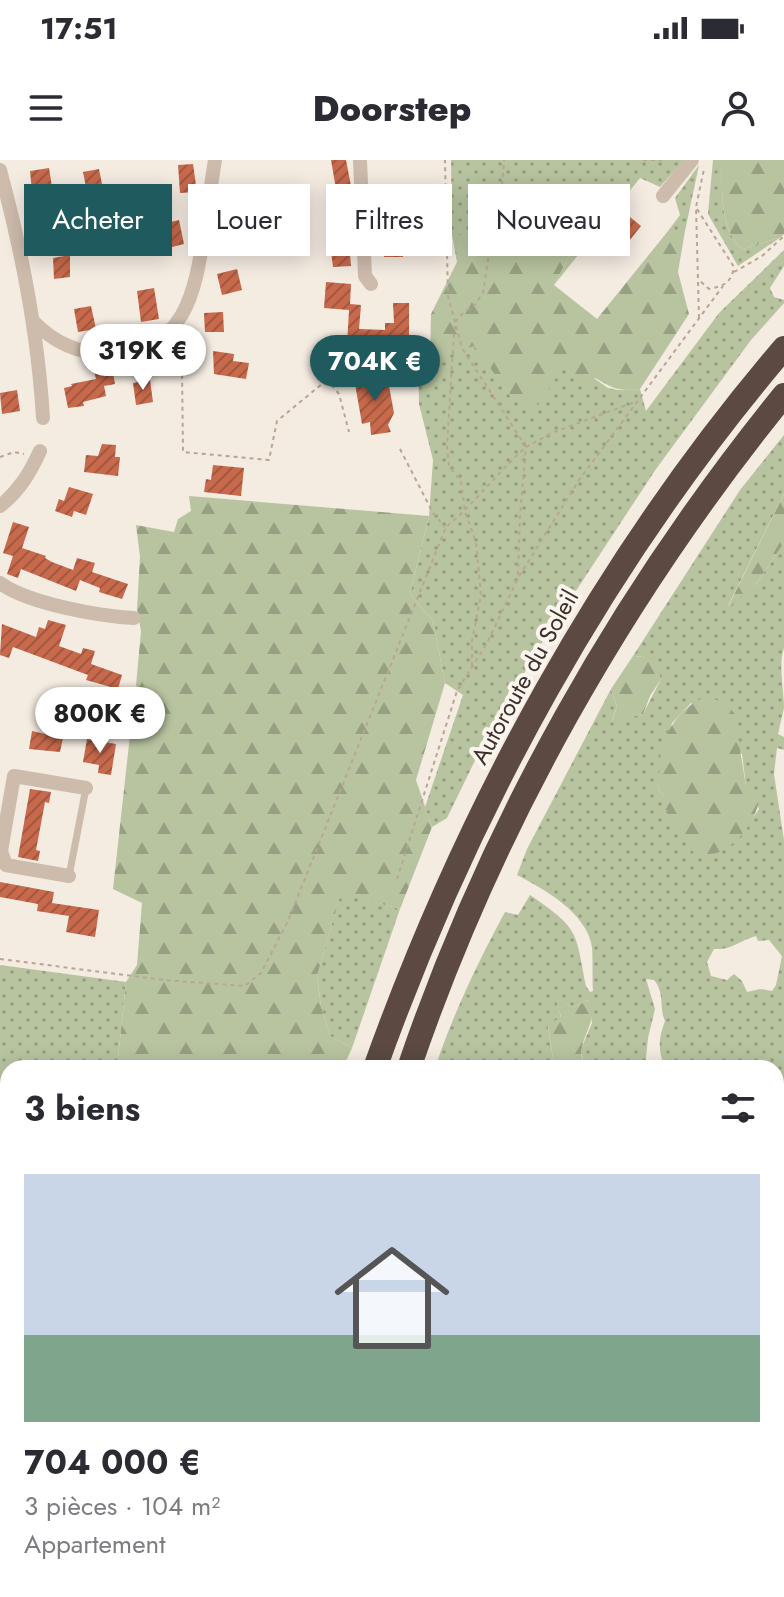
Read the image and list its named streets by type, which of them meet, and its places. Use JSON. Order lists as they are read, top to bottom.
{
  "streets": {
    "highway": ["Autoroute du Soleil"]
  },
  "page": {
    "status": "17:51",
    "header": "Doorstep",
    "chip": [
      "Acheter",
      "Louer",
      "Filtres",
      "Nouveau"
    ],
    "price": ["319K €", "704K €", "800K €"],
    "heading": "3 biens",
    "list": [
      {
        "name": "704 000 €",
        "note": "3 pièces · 104 m² · Appartement"
      }
    ]
  }
}
